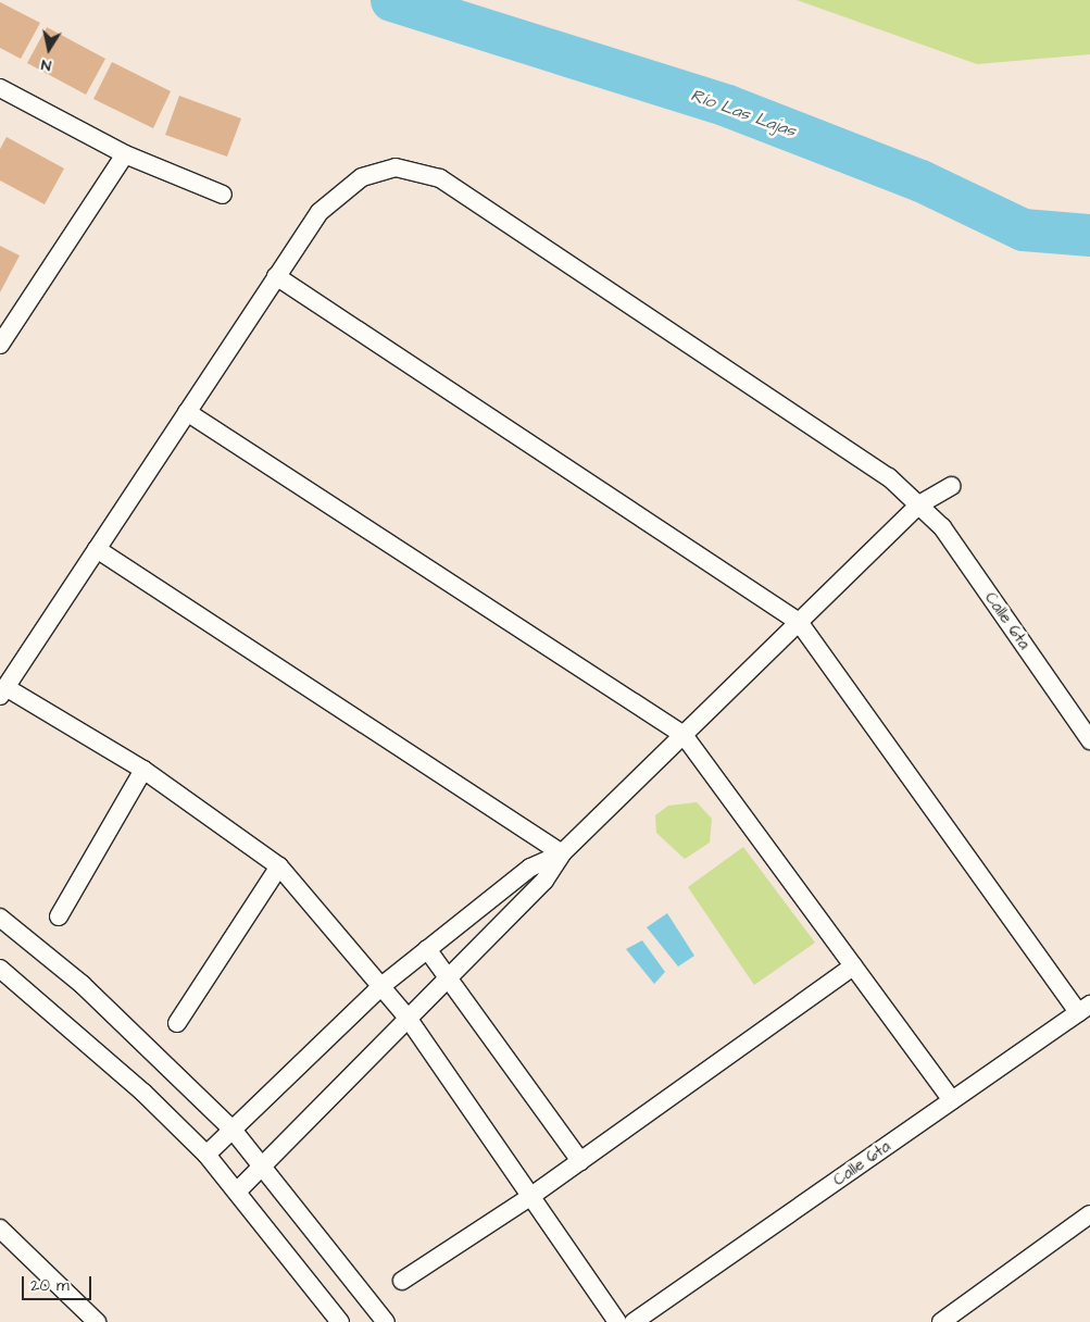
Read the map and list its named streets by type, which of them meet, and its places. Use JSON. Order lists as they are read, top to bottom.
{
  "streets": {
    "street": ["Calle 6ta"]
  },
  "water": ["Río Las Lajas"],
  "scale_bar": "20 m",
  "north": "bottom"
}
